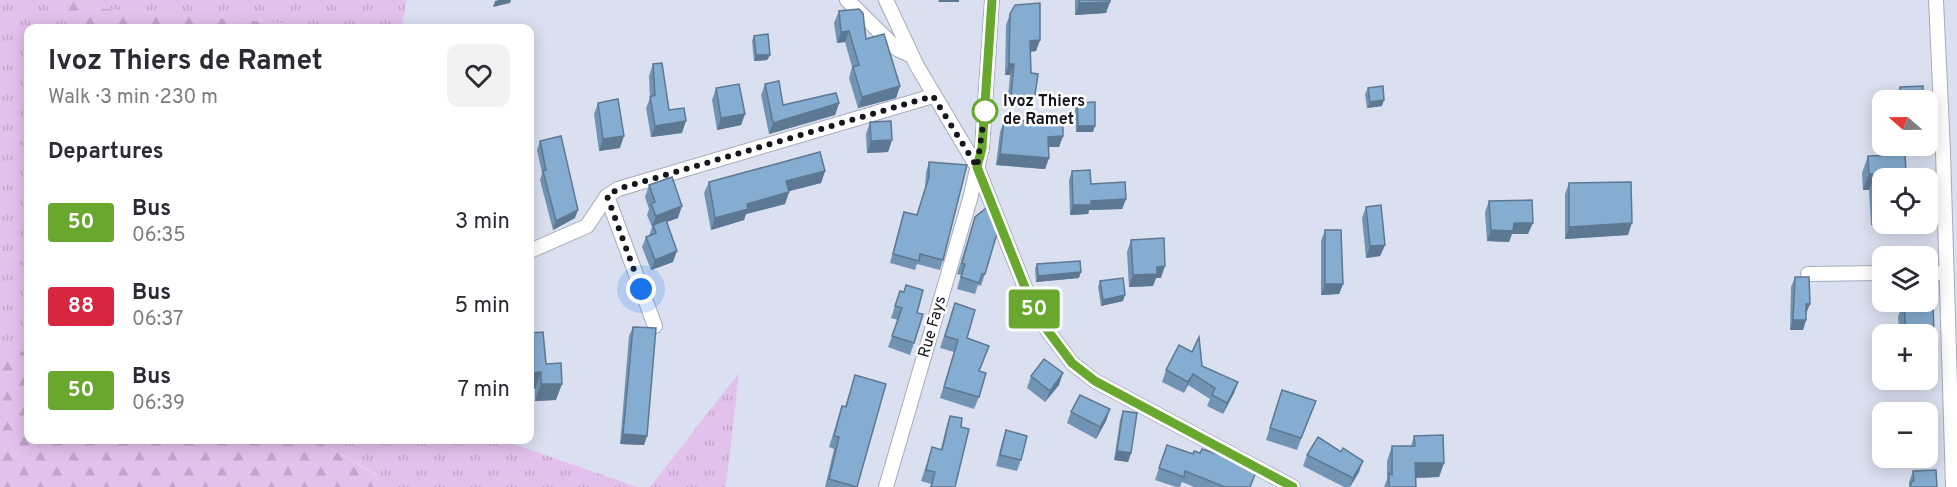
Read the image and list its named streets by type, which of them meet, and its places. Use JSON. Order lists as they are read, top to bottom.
{
  "streets": {
    "street": ["Rue Fays"]
  },
  "places": ["Ivoz Thiers de Ramet"],
  "lines": ["bus line 50"],
  "north": "left",
  "page": {
    "on_map": "50",
    "heading": [
      ["Ivoz Thiers de Ramet", "Walk · 3 min · 230 m"],
      "Departures"
    ],
    "map_buttons": ["+", "−"],
    "list": [
      {
        "mark": "50",
        "name": "Bus",
        "note": "06:35",
        "value": "3 min"
      },
      {
        "mark": "88",
        "name": "Bus",
        "note": "06:37",
        "value": "5 min"
      },
      {
        "mark": "50",
        "name": "Bus",
        "note": "06:39",
        "value": "7 min"
      }
    ]
  }
}
